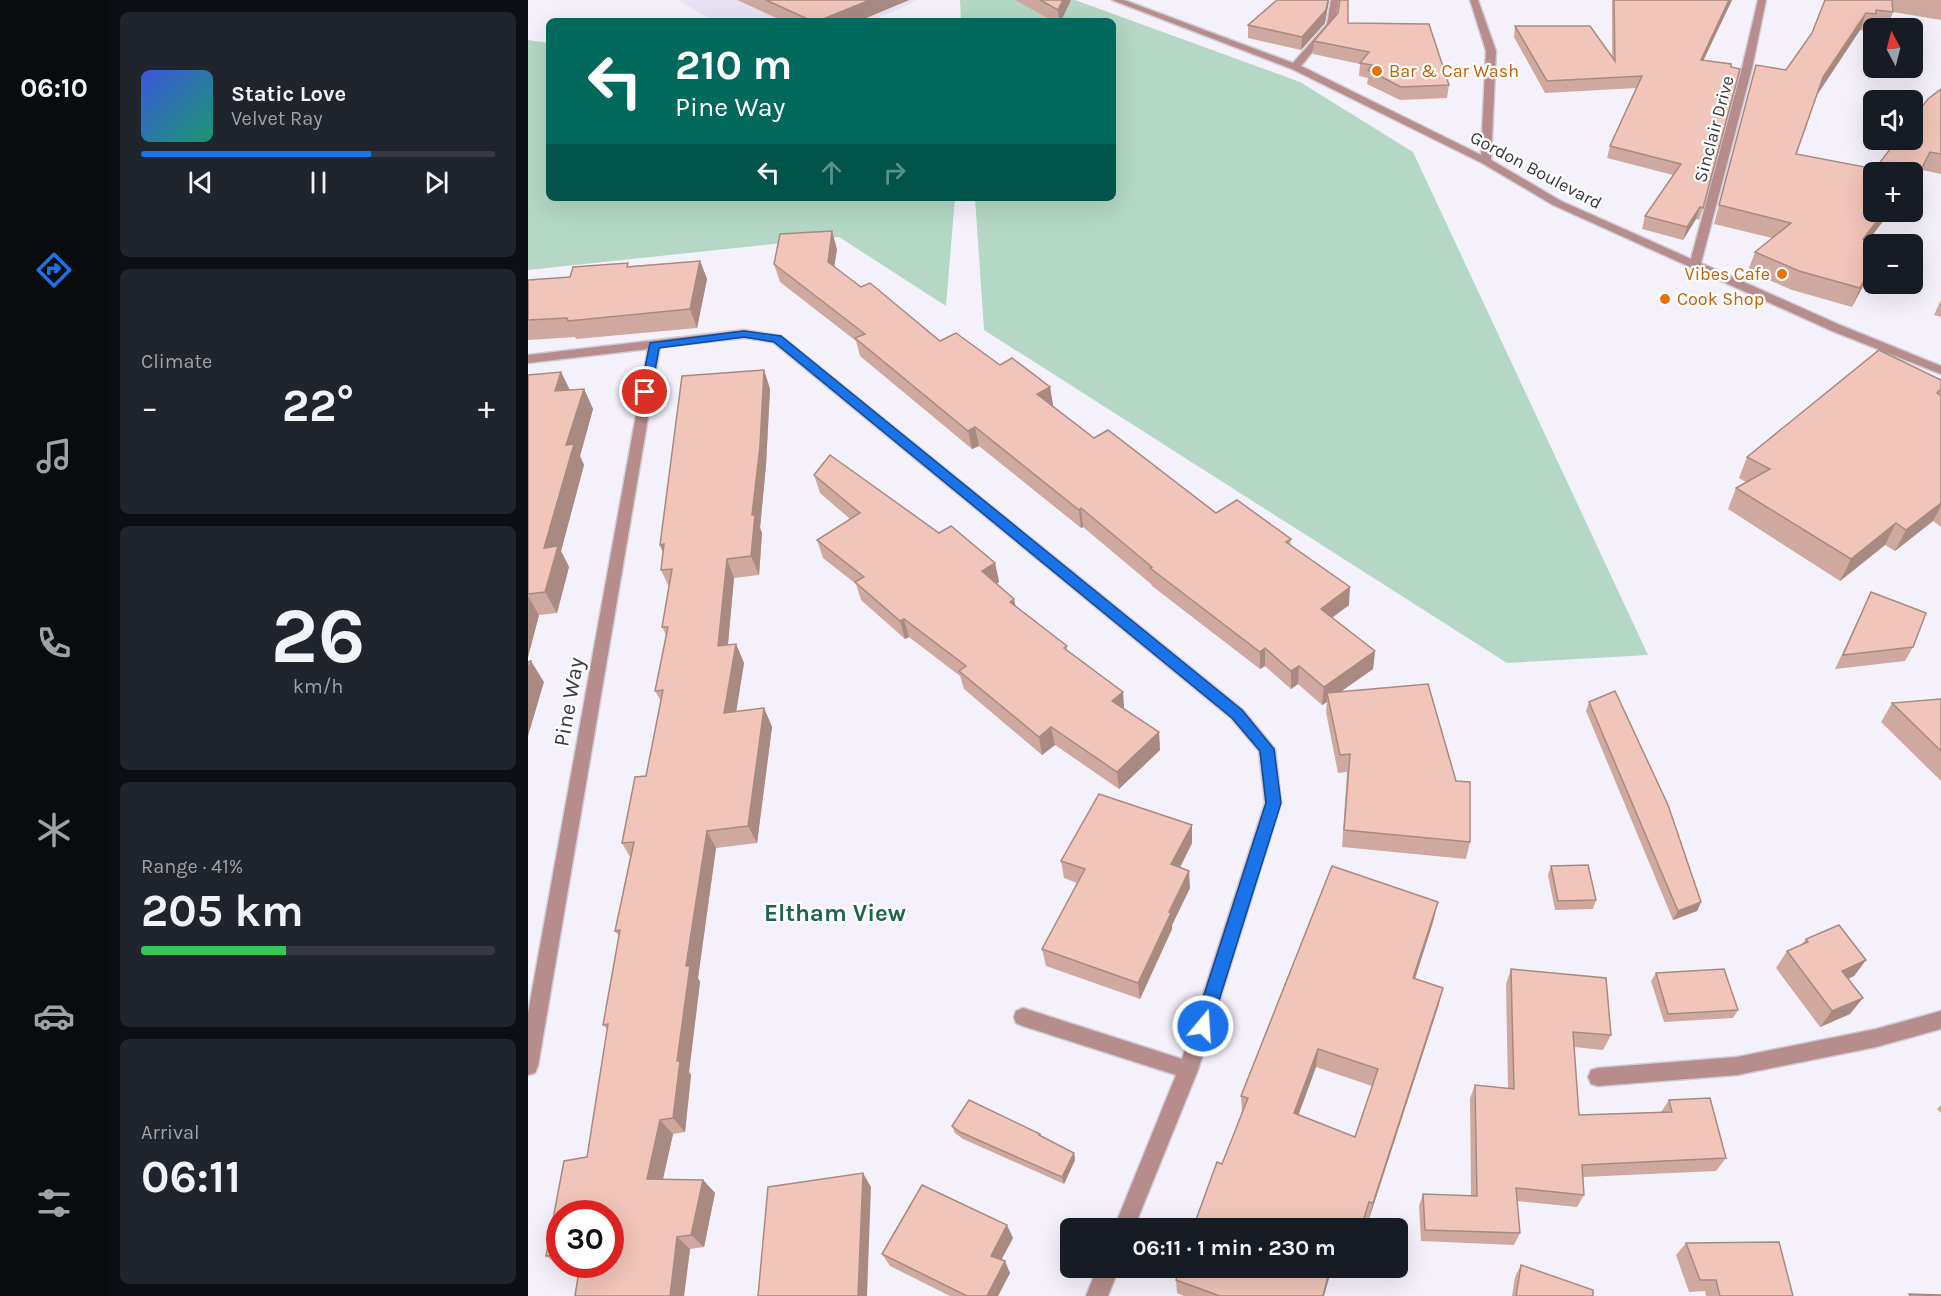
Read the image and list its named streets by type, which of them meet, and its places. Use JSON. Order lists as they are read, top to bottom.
{
  "streets": {
    "street": ["Sinclair Drive", "Gordon Boulevard", "Pine Way"]
  },
  "crossings": [
    ["Sinclair Drive", "Gordon Boulevard"]
  ],
  "districts": ["Eltham View"],
  "places": ["Bar & Car Wash", "Vibes Cafe", "Cook Shop"],
  "north": "top",
  "page": {
    "tabs": "06:10",
    "map_buttons": ["+", "−"],
    "turn": ["210 m", "Pine Way"],
    "song": ["Static Love", "Velvet Ray"],
    "tile": [
      "Climate",
      ["26", "km/h"],
      ["Range · 41%", "205 km"],
      ["Arrival", "06:11"]
    ],
    "heat": ["−", "22°", "+"],
    "limit": "30",
    "trip": "06:11 · 1 min · 230 m"
  }
}
